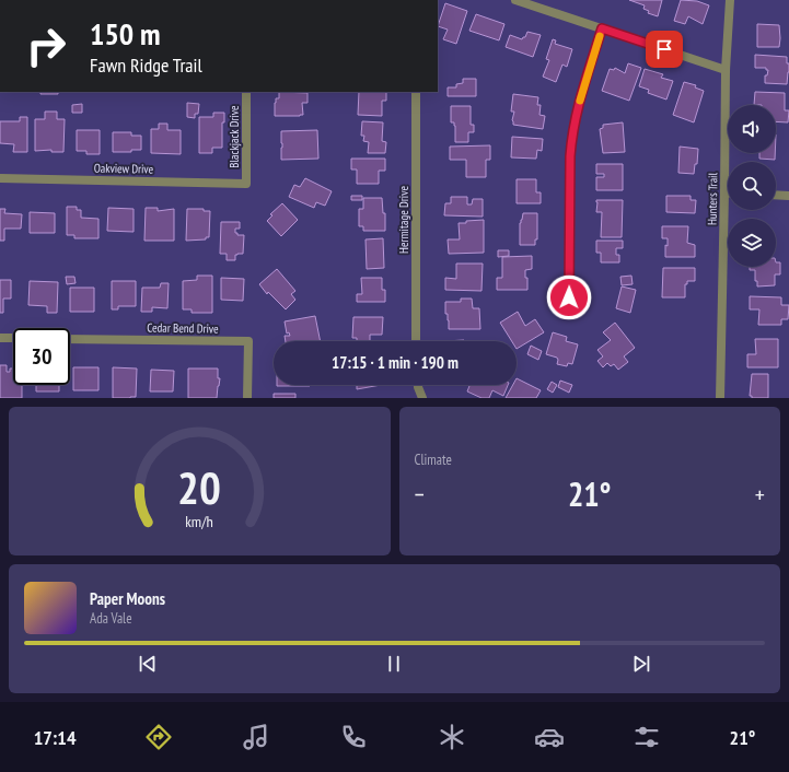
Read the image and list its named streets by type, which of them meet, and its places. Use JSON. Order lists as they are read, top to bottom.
{
  "streets": {
    "street": [
      "Blackjack Drive",
      "Oakview Drive",
      "Hunters Trail",
      "Hermitage Drive",
      "Cedar Bend Drive"
    ]
  },
  "crossings": [
    ["Blackjack Drive", "Oakview Drive"]
  ],
  "page": {
    "turn": ["150 m", "Fawn Ridge Trail"],
    "limit": "30",
    "trip": "17:15 · 1 min · 190 m",
    "tile": "Climate",
    "heat": ["−", "21°", "+"],
    "song": ["Paper Moons", "Ada Vale"],
    "tabs": ["17:14", "21°"],
    "gauge": ["20", "km/h"]
  }
}
